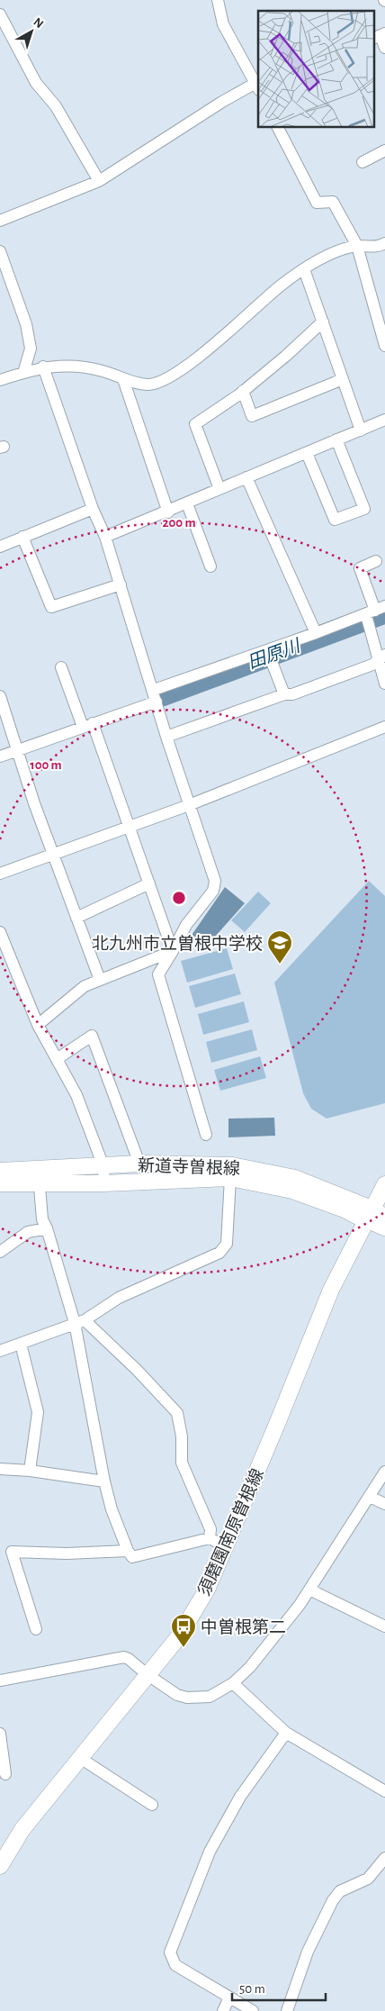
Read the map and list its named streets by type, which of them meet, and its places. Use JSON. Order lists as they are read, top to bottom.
{
  "streets": {
    "main road": ["新道寺曽根線", "須磨園南原曽根線"]
  },
  "crossings": [
    ["新道寺曽根線", "須磨園南原曽根線"]
  ],
  "water": ["田原川"],
  "places": {
    "school or university": ["北九州市立曽根中学校"],
    "bus stop": ["中曽根第二"]
  },
  "scale_bar": "50 m",
  "north": "top right",
  "rings": ["200 m", "100 m"]
}
